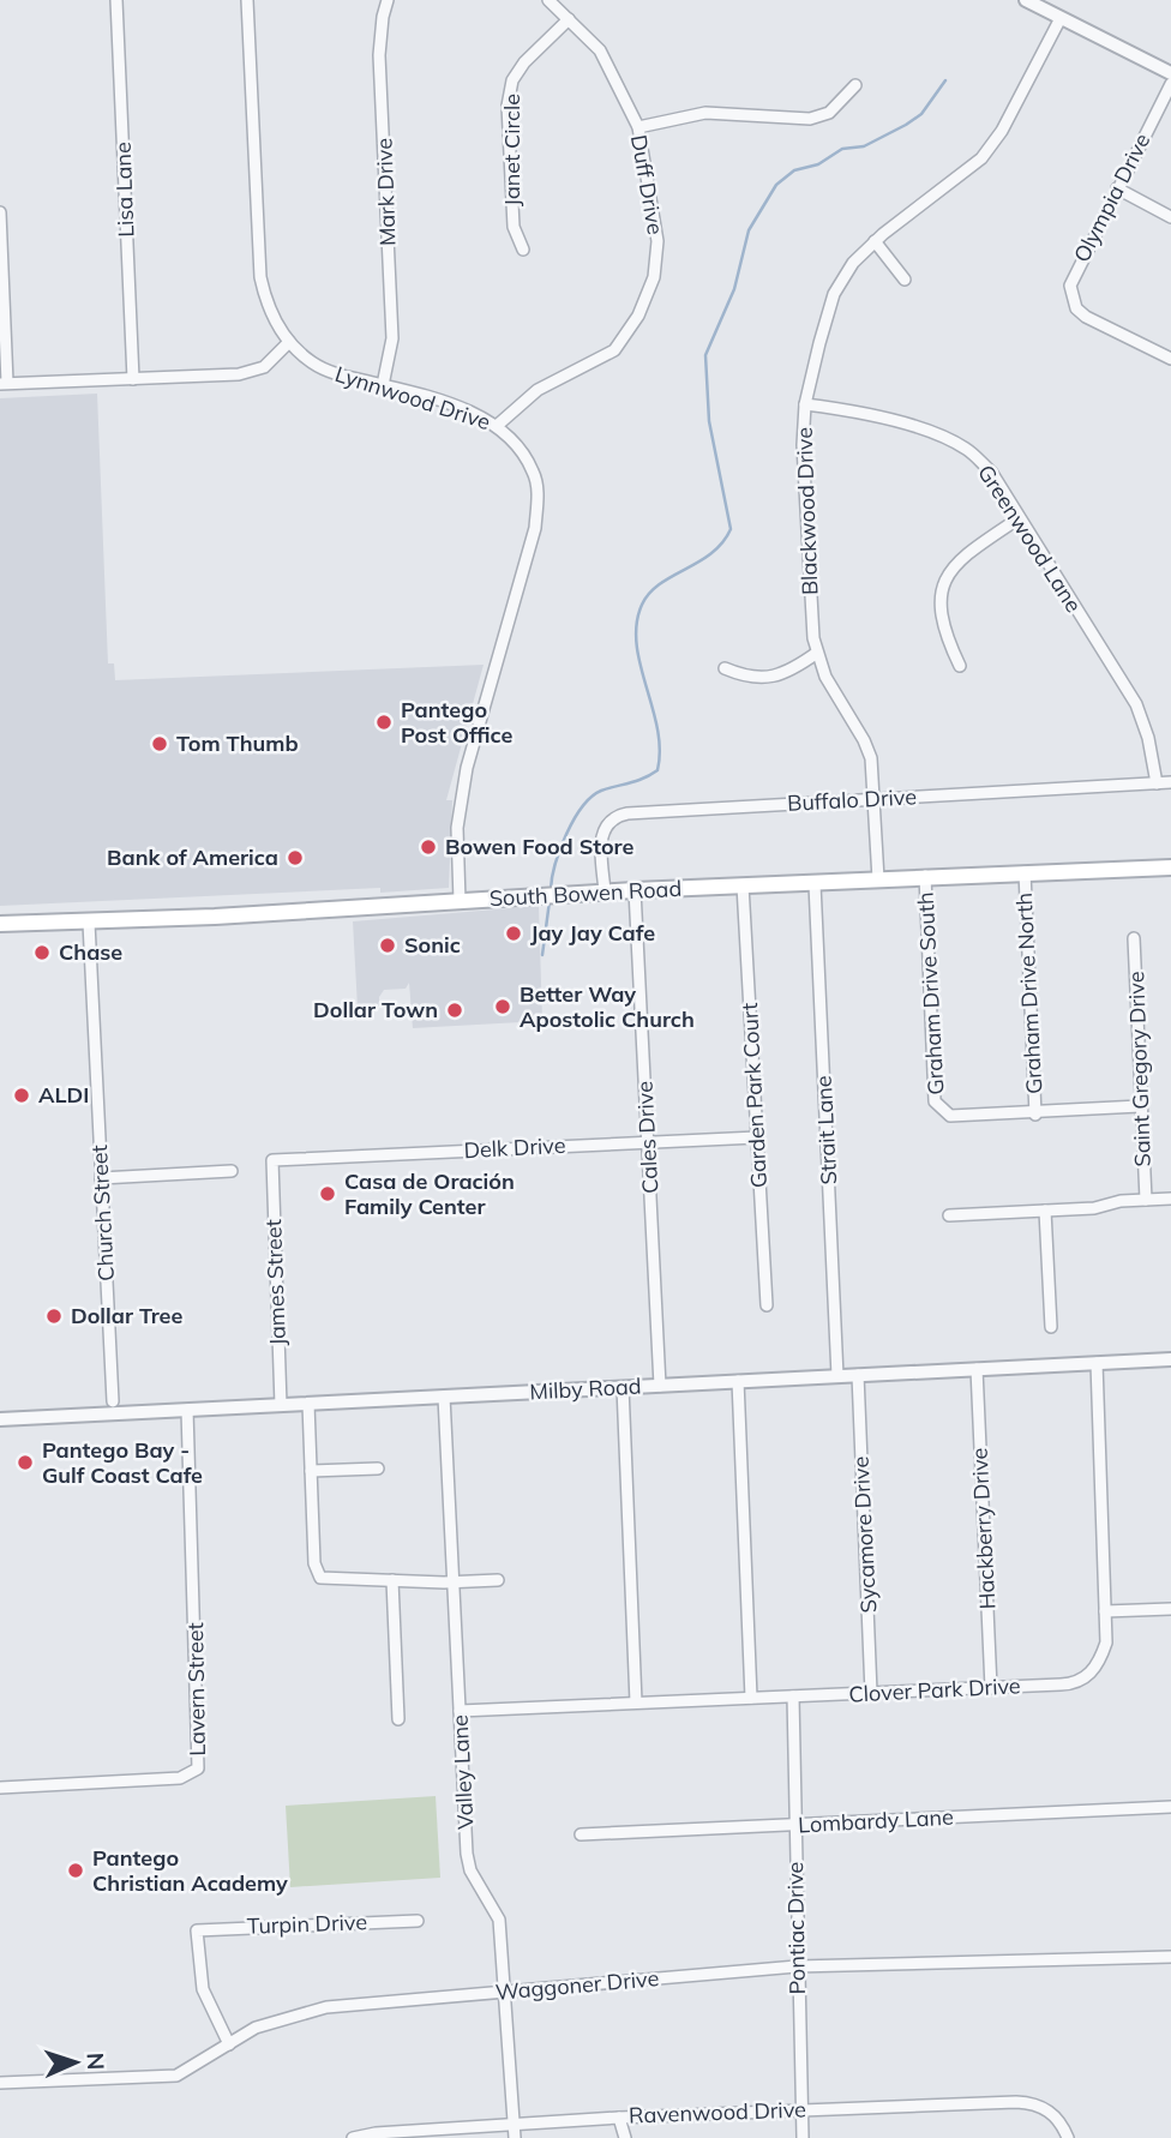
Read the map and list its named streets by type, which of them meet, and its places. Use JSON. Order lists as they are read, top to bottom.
{
  "streets": {
    "main road": ["South Bowen Road"],
    "street": [
      "Janet Circle",
      "Duff Drive",
      "Lisa Lane",
      "Mark Drive",
      "Olympia Drive",
      "Lynnwood Drive",
      "Blackwood Drive",
      "Greenwood Lane",
      "Buffalo Drive",
      "Graham Drive South",
      "Graham Drive North",
      "Saint Gregory Drive",
      "Garden Park Court",
      "Strait Lane",
      "Cales Drive",
      "Delk Drive",
      "Church Street",
      "James Street",
      "Milby Road",
      "Hackberry Drive",
      "Sycamore Drive",
      "Lavern Street",
      "Clover Park Drive",
      "Valley Lane",
      "Lombardy Lane",
      "Turpin Drive",
      "Pontiac Drive",
      "Waggoner Drive",
      "Ravenwood Drive"
    ]
  },
  "crossings": [
    ["Janet Circle", "Duff Drive"],
    ["Duff Drive", "Lynnwood Drive"],
    ["Mark Drive", "Lynnwood Drive"],
    ["Lynnwood Drive", "South Bowen Road"],
    ["Blackwood Drive", "Greenwood Lane"],
    ["Blackwood Drive", "Buffalo Drive"],
    ["Blackwood Drive", "South Bowen Road"],
    ["Greenwood Lane", "Buffalo Drive"],
    ["Buffalo Drive", "South Bowen Road"],
    ["South Bowen Road", "Graham Drive South"],
    ["South Bowen Road", "Graham Drive North"],
    ["South Bowen Road", "Garden Park Court"],
    ["South Bowen Road", "Strait Lane"],
    ["South Bowen Road", "Cales Drive"],
    ["South Bowen Road", "Church Street"],
    ["Graham Drive South", "Graham Drive North"],
    ["Garden Park Court", "Delk Drive"],
    ["Strait Lane", "Milby Road"],
    ["Cales Drive", "Delk Drive"],
    ["Cales Drive", "Milby Road"],
    ["Delk Drive", "James Street"],
    ["James Street", "Milby Road"],
    ["Milby Road", "Hackberry Drive"],
    ["Milby Road", "Sycamore Drive"],
    ["Milby Road", "Lavern Street"],
    ["Milby Road", "Clover Park Drive"],
    ["Milby Road", "Valley Lane"],
    ["Hackberry Drive", "Clover Park Drive"],
    ["Sycamore Drive", "Clover Park Drive"],
    ["Clover Park Drive", "Valley Lane"],
    ["Clover Park Drive", "Pontiac Drive"],
    ["Valley Lane", "Waggoner Drive"],
    ["Valley Lane", "Ravenwood Drive"],
    ["Lombardy Lane", "Pontiac Drive"],
    ["Turpin Drive", "Waggoner Drive"],
    ["Pontiac Drive", "Waggoner Drive"],
    ["Pontiac Drive", "Ravenwood Drive"]
  ],
  "places": [
    "Pantego Post Office",
    "Tom Thumb",
    "Bowen Food Store",
    "Bank of America",
    "Jay Jay Cafe",
    "Sonic",
    "Chase",
    "Better Way Apostolic Church",
    "Dollar Town",
    "ALDI",
    "Casa de Oración Family Center",
    "Dollar Tree",
    "Pantego Bay - Gulf Coast Cafe",
    "Pantego Christian Academy"
  ],
  "north": "right"
}
